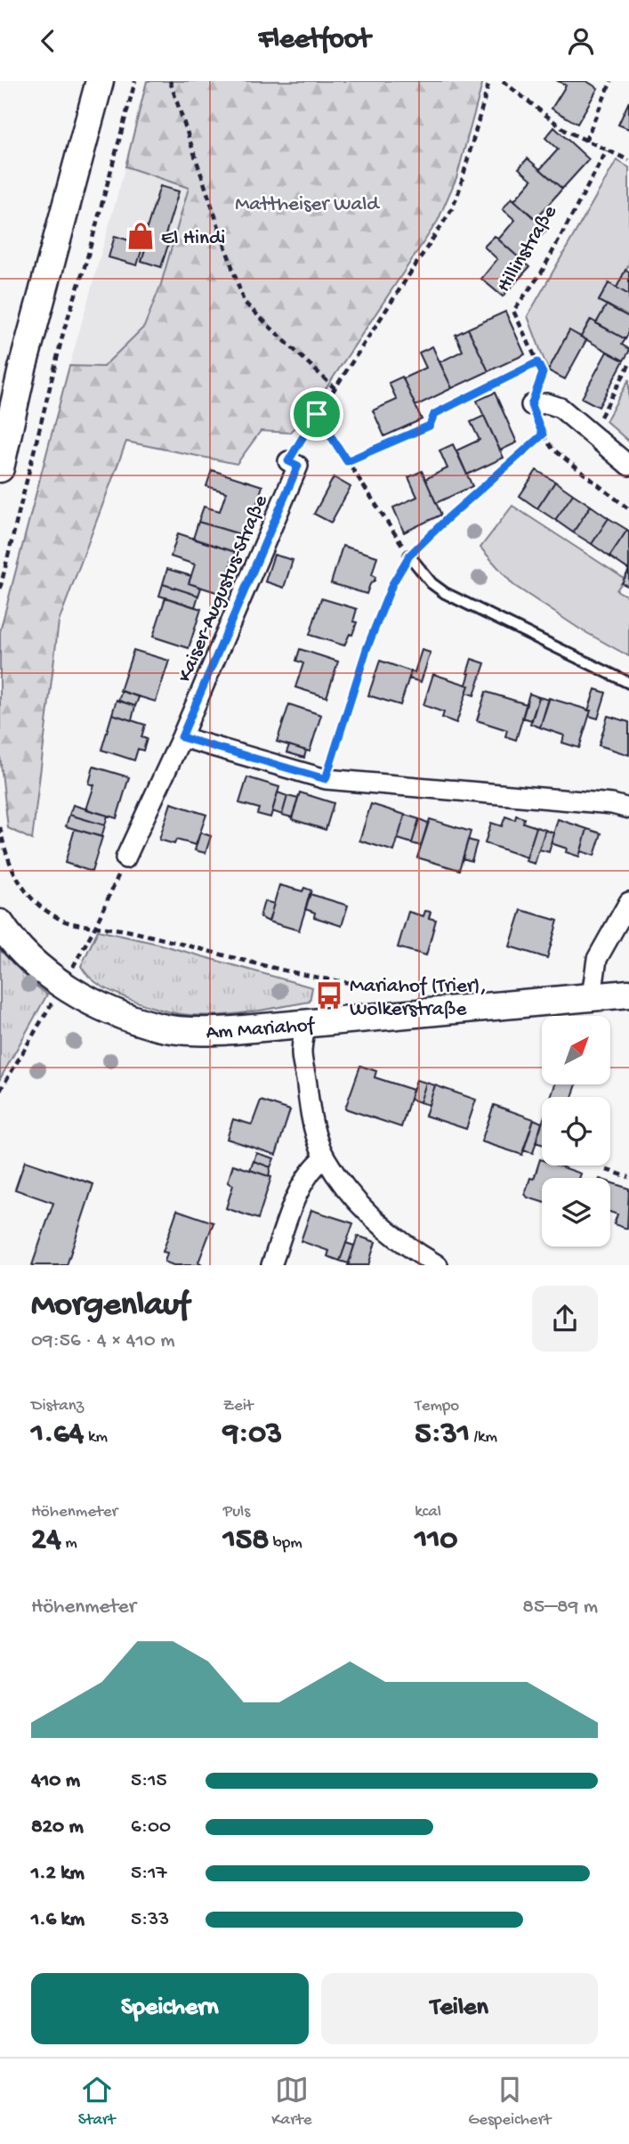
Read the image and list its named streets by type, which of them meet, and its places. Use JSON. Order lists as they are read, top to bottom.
{
  "streets": {
    "street": ["Kaiser-Augustus-Straße", "Am Mariahof"],
    "path": ["Hillinstraße"]
  },
  "parks": ["Mattheiser Wald"],
  "places": {
    "shop": ["El Hindi"],
    "bus stop": ["Mariahof (Trier), Wolkerstraße"]
  },
  "north": "top right",
  "page": {
    "header": "Fleetfoot",
    "heading": ["Morgenlauf", "09:56 · 4 × 410 m"],
    "stats": [
      ["Distanz", "1.64 km"],
      ["Zeit", "9:03"],
      ["Tempo", "5:31 /km"],
      ["Höhenmeter", "24 m"],
      ["Puls", "158 bpm"],
      ["kcal", "110"]
    ],
    "chart": ["Höhenmeter", "85–89 m"],
    "list": [
      {
        "name": "410 m",
        "note": "5:15"
      },
      {
        "name": "820 m",
        "note": "6:00"
      },
      {
        "name": "1.2 km",
        "note": "5:17"
      },
      {
        "name": "1.6 km",
        "note": "5:33"
      }
    ],
    "buttons": ["Speichern", "Teilen"],
    "tabs": ["Start", "Karte", "Gespeichert"]
  }
}
